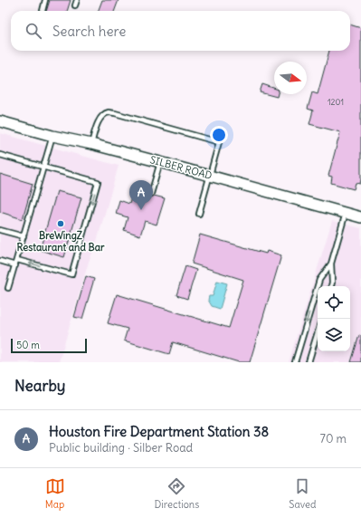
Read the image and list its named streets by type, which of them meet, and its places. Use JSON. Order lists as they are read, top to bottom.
{
  "streets": {
    "street": ["SILBER ROAD"]
  },
  "places": ["BreWingZ Restaurant and Bar"],
  "house_numbers": ["1201"],
  "scale_bar": "50 m",
  "north": "right",
  "page": {
    "search": "Search here",
    "pins": "A",
    "scale": "50 m",
    "heading": "Nearby",
    "list": [
      {
        "mark": "A",
        "name": "Houston Fire Department Station 38",
        "note": "Public building · Silber Road",
        "value": "70 m"
      }
    ],
    "nav": ["Map", "Directions", "Saved"]
  }
}
